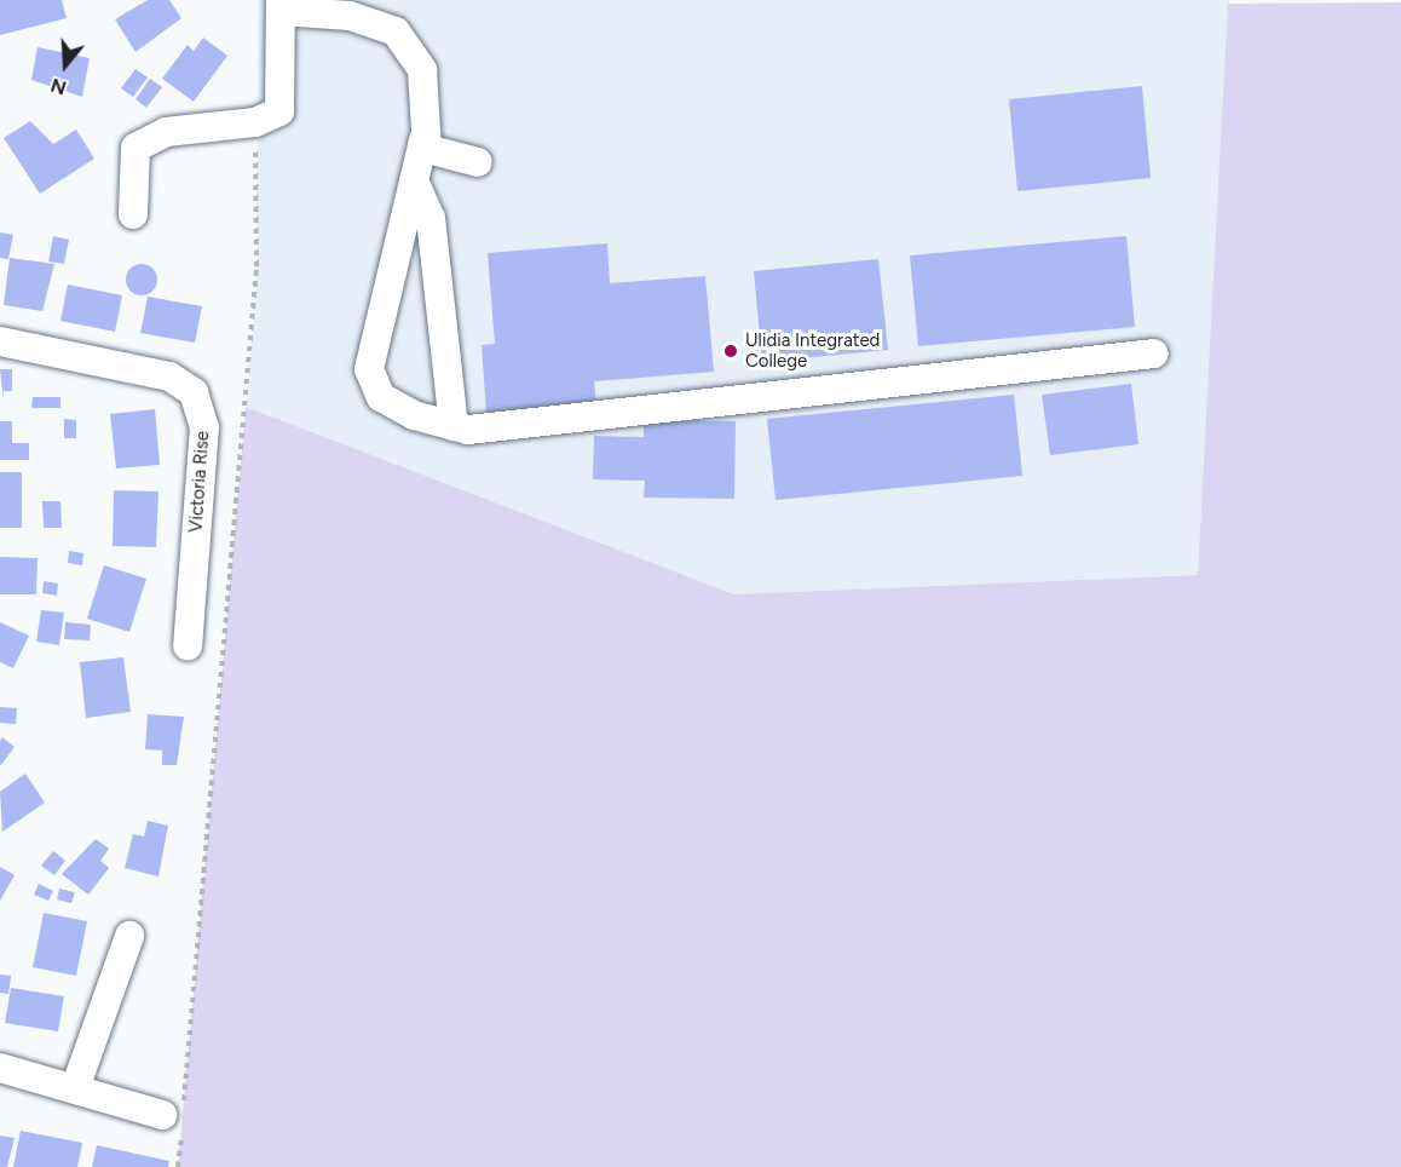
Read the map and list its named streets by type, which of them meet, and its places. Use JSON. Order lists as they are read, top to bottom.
{
  "streets": {
    "street": ["Victoria Rise"]
  },
  "places": ["Ulidia Integrated College"],
  "north": "bottom"
}
